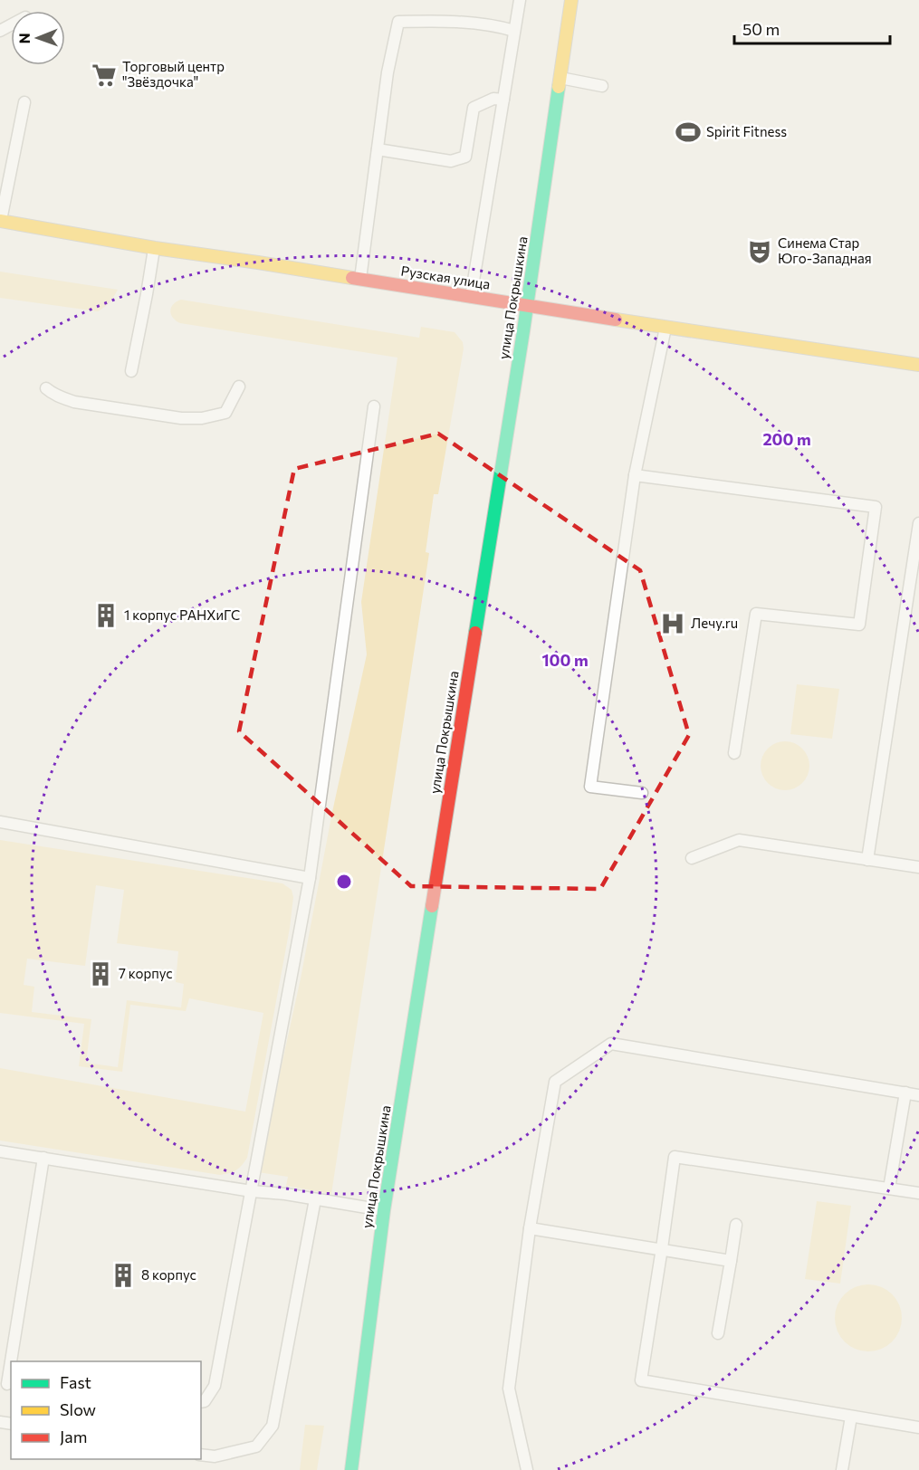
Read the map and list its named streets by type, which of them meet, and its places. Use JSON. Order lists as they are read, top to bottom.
{
  "streets": {
    "main road": ["Рузская улица", "улица Покрышкина"]
  },
  "crossings": [
    ["Рузская улица", "улица Покрышкина"]
  ],
  "places": {
    "supermarket": ["Торговый центр \"Звёздочка\""],
    "sports": ["Spirit Fitness"],
    "theatre": ["Синема Стар Юго-Западная"],
    "building": ["1 корпус РАНХиГС", "7 корпус", "8 корпус"],
    "hospital": ["Лечу.ru"]
  },
  "legend": ["Fast", "Slow", "Jam"],
  "scale_bar": "50 m",
  "north": "left",
  "rings": ["200 m", "100 m"]
}
